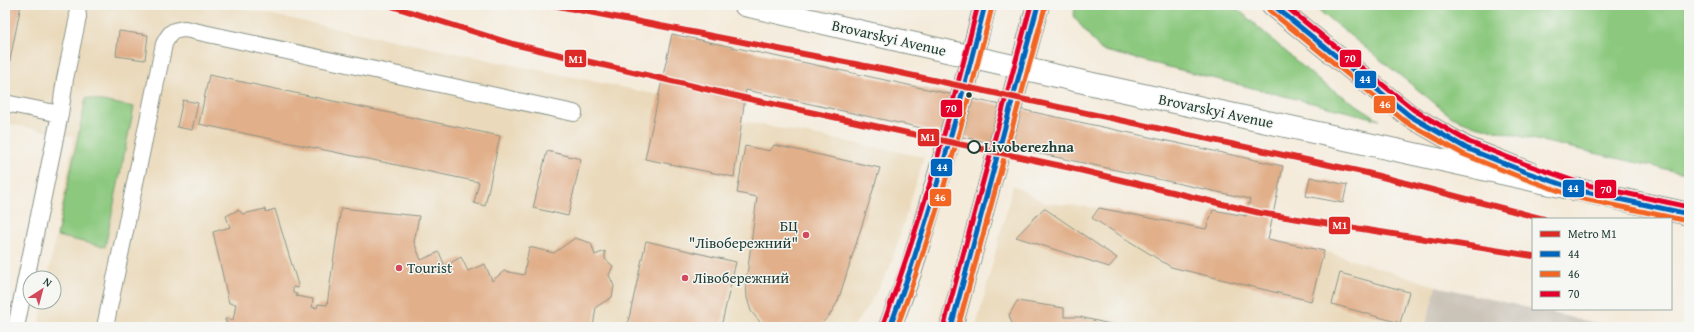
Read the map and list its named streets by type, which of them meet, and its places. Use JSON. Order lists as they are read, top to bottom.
{
  "streets": {
    "main road": ["Brovarskyi Avenue"]
  },
  "places": [
    "Livoberezhna",
    "БЦ \"Лівобережний\"",
    "Tourist",
    "Лівобережний"
  ],
  "lines": [
    "metro line M1",
    "transit line 44",
    "transit line 70",
    "transit line 46"
  ],
  "legend": [
    "Metro M1",
    "44",
    "46",
    "70"
  ],
  "north": "top right"
}
